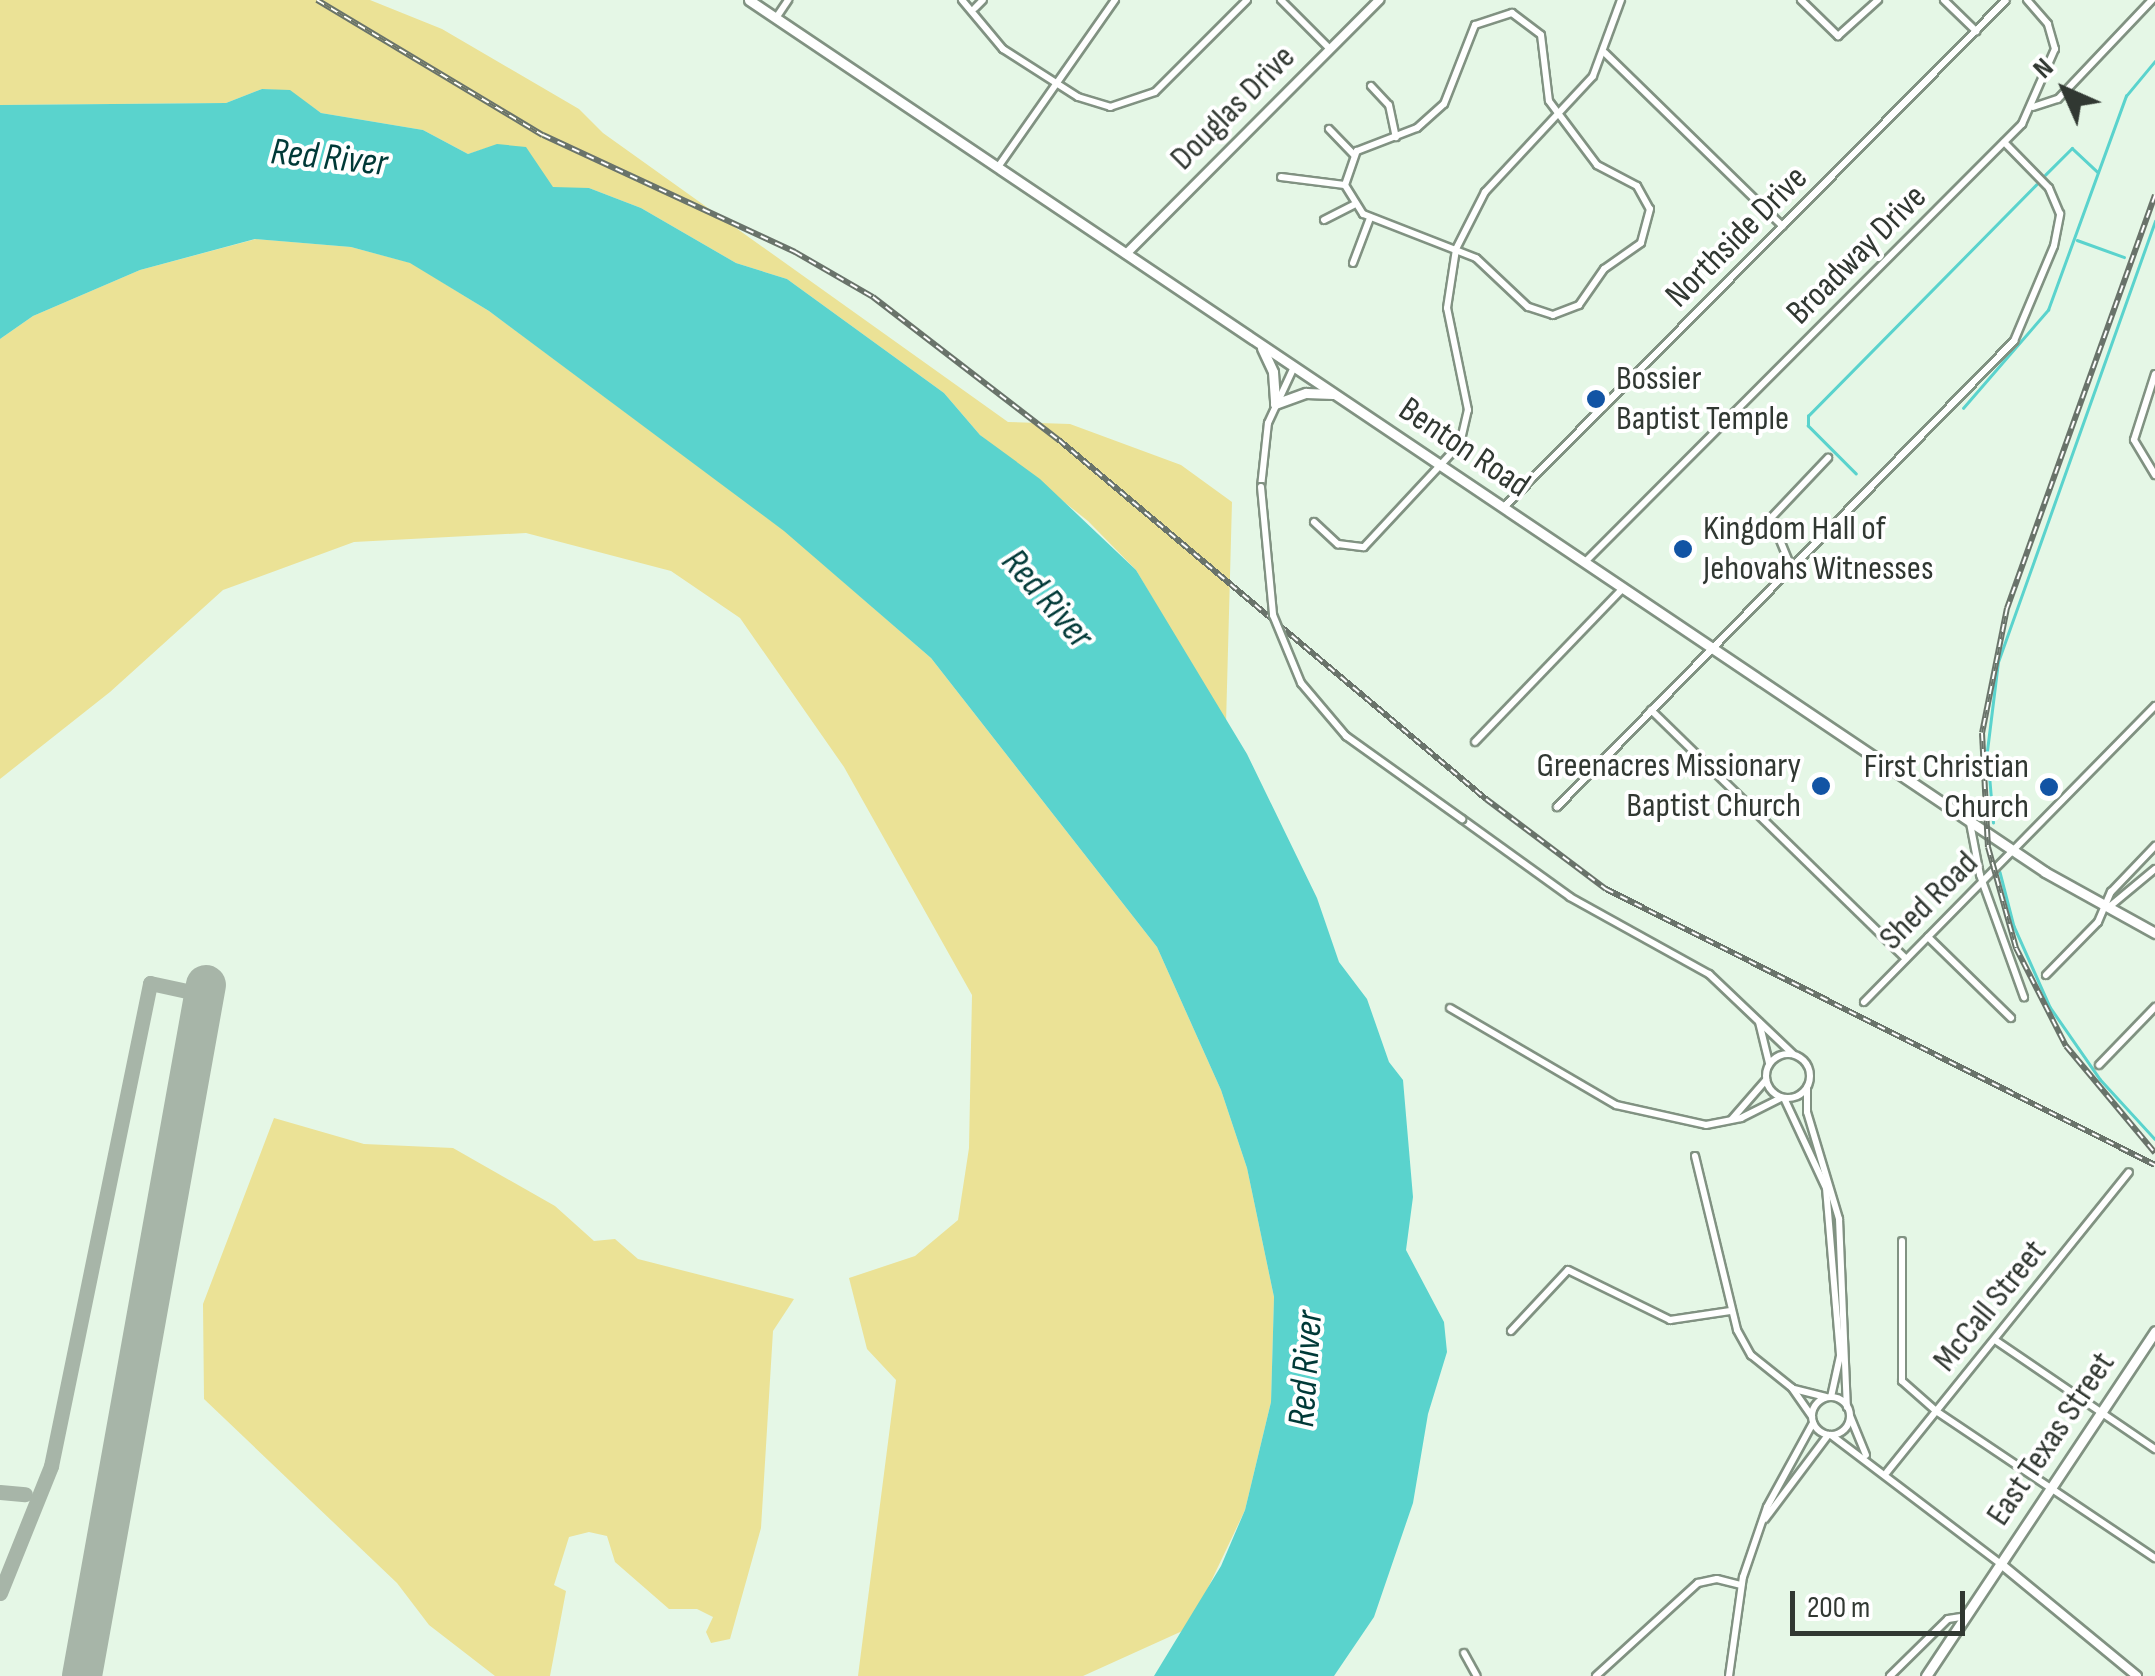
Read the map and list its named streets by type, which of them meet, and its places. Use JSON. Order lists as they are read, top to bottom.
{
  "streets": {
    "main road": ["Benton Road", "East Texas Street"],
    "street": [
      "Douglas Drive",
      "Northside Drive",
      "Broadway Drive",
      "Shed Road",
      "McCall Street"
    ]
  },
  "crossings": [
    ["Douglas Drive", "Benton Road"],
    ["Northside Drive", "Benton Road"],
    ["Broadway Drive", "Benton Road"],
    ["Benton Road", "Shed Road"]
  ],
  "water": ["Red River"],
  "places": [
    "Bossier Baptist Temple",
    "Kingdom Hall of Jehovahs Witnesses",
    "Greenacres Missionary Baptist Church",
    "First Christian Church"
  ],
  "scale_bar": "200 m",
  "north": "top left"
}
